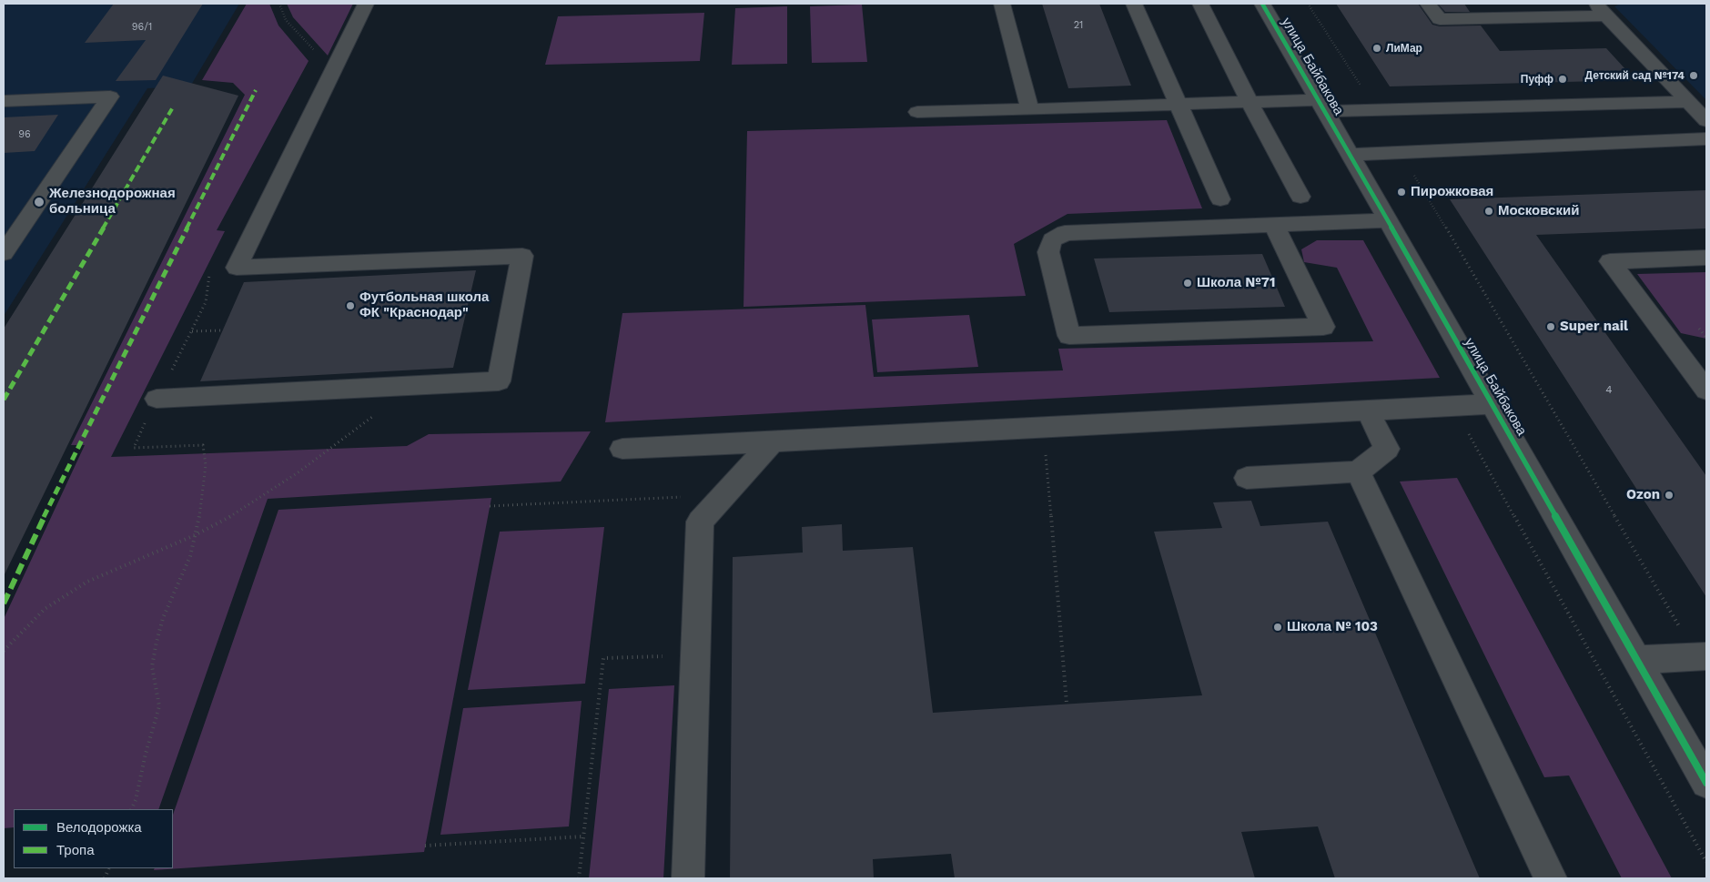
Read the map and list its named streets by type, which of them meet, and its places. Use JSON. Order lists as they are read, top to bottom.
{
  "streets": {
    "street": ["улица Байбакова"]
  },
  "places": [
    "ЛиМар",
    "Детский сад №174",
    "Пуфф",
    "Пирожковая",
    "Железнодорожная больница",
    "Московский",
    "Школа №71",
    "Футбольная школа ФК \"Краснодар\"",
    "Super nail",
    "Ozon",
    "Школа № 103"
  ],
  "house_numbers": [
    "21",
    "96/1",
    "96",
    "4"
  ],
  "legend": ["Велодорожка", "Тропа"]
}
